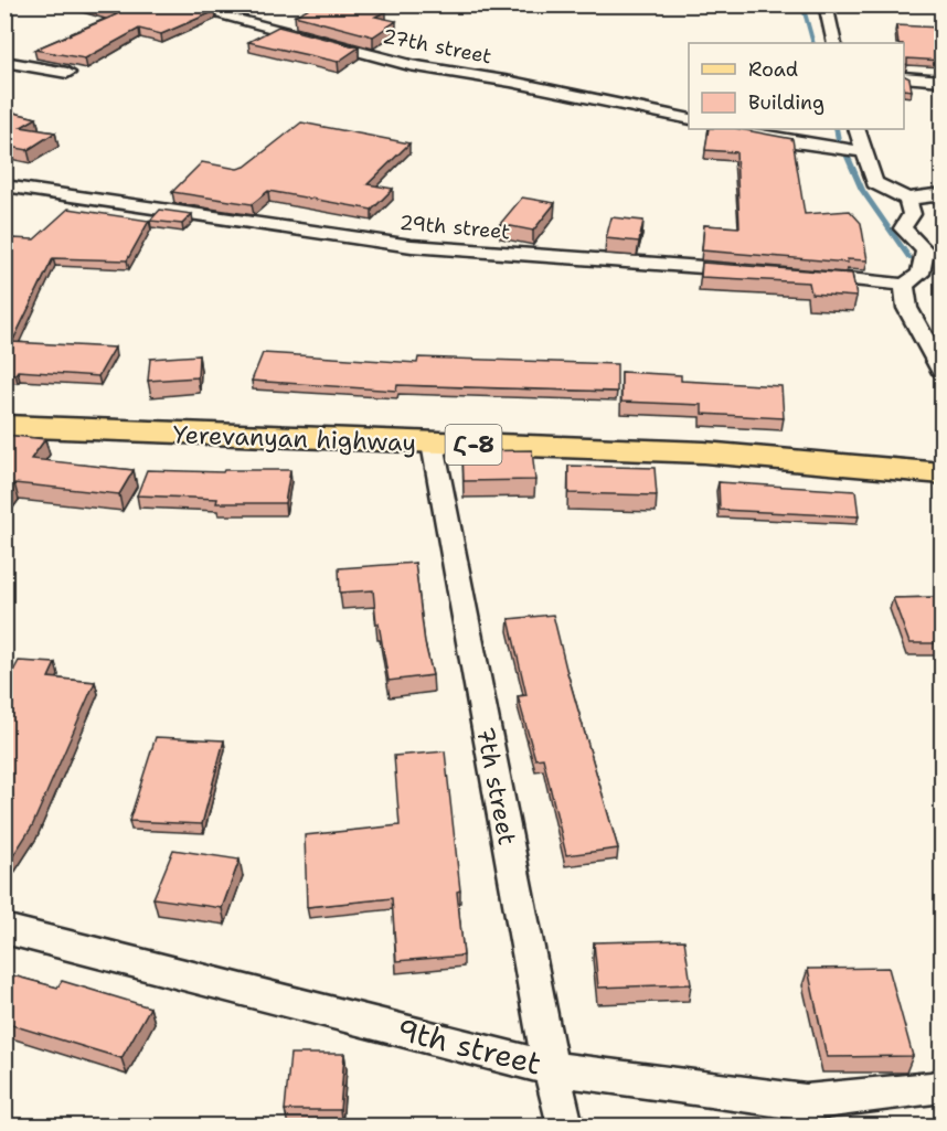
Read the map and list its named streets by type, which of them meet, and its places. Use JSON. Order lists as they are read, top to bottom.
{
  "streets": {
    "main road": ["Yerevanyan highway", "Հ-8"],
    "street": [
      "27th street",
      "29th street",
      "7th street",
      "9th street"
    ]
  },
  "crossings": [
    ["Yerevanyan highway", "7th street"],
    ["7th street", "9th street"]
  ],
  "legend": ["Road", "Building"]
}
